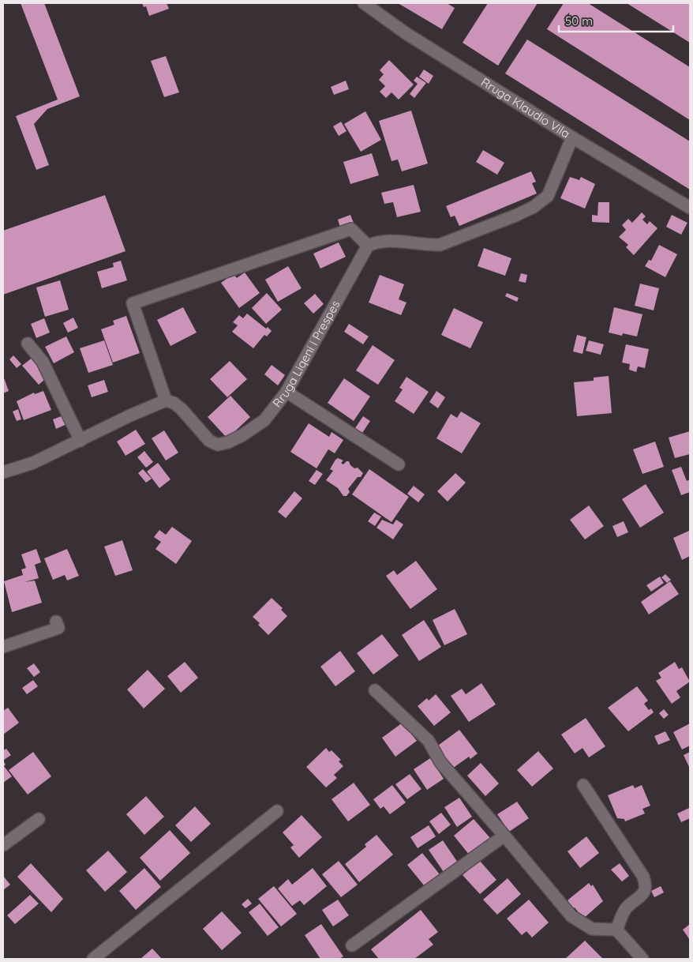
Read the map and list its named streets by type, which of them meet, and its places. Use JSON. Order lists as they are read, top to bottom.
{
  "streets": {
    "street": ["Rruga Klaudio Vila", "Rruga Liqeni i Prespes"]
  },
  "scale_bar": "50 m"
}
